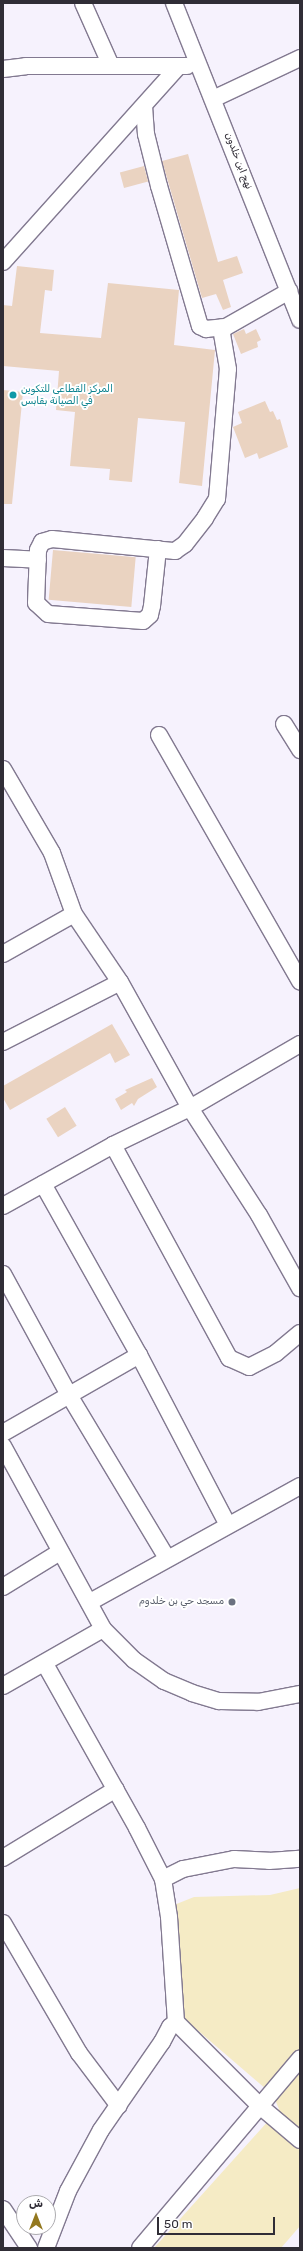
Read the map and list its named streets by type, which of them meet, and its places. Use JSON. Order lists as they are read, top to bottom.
{
  "streets": {
    "street": ["نهج ابن خلدون"]
  },
  "places": ["المركز القطاعى للتكوين في الصيانة بقابس", "مسجد حي بن خلدوم"],
  "scale_bar": "50 m",
  "north": "top"
}
